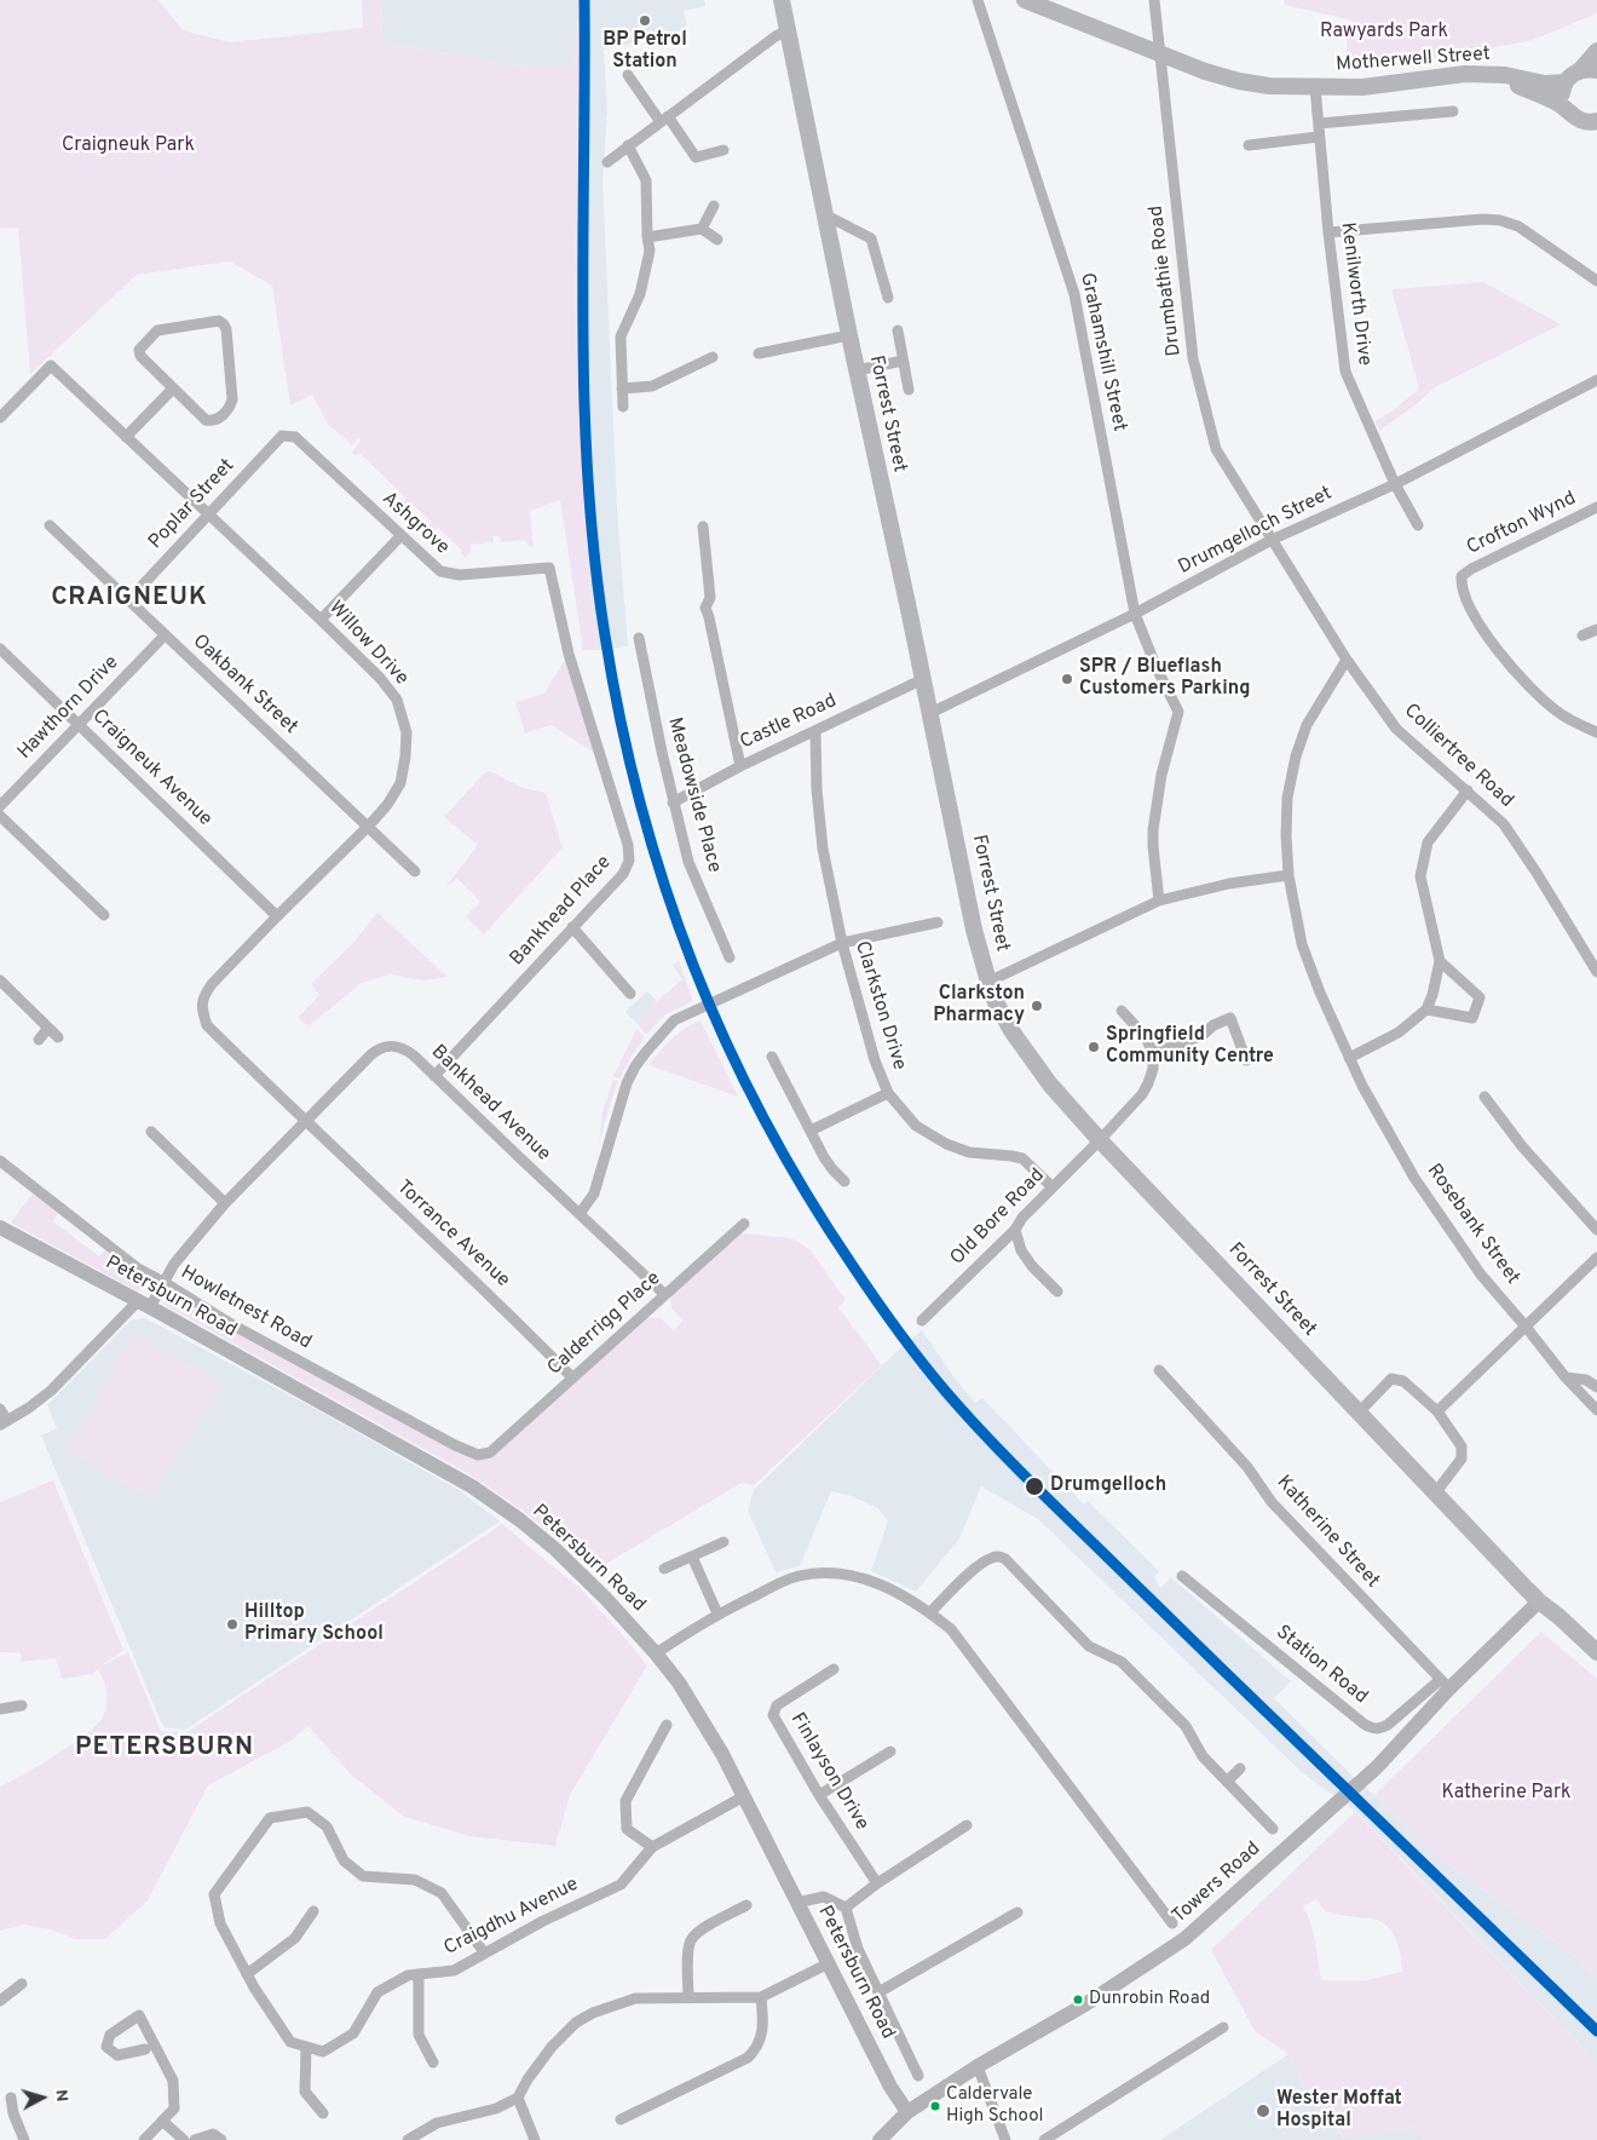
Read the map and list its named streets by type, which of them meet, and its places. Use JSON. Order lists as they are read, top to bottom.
{
  "streets": {
    "main road": [
      "Motherwell Street",
      "Forrest Street",
      "Petersburn Road",
      "Towers Road"
    ],
    "street": [
      "Drumbathie Road",
      "Kenilworth Drive",
      "Grahamshill Street",
      "Poplar Street",
      "Ashgrove",
      "Crofton Wynd",
      "Drumgelloch Street",
      "Willow Drive",
      "Oakbank Street",
      "Hawthorn Drive",
      "Castle Road",
      "Colliertree Road",
      "Craigneuk Avenue",
      "Meadowside Place",
      "Bankhead Place",
      "Clarkston Drive",
      "Bankhead Avenue",
      "Old Bore Road",
      "Rosebank Street",
      "Torrance Avenue",
      "Howletnest Road",
      "Calderrigg Place",
      "Katherine Street",
      "Station Road",
      "Finlayson Drive",
      "Craigdhu Avenue"
    ]
  },
  "crossings": [
    ["Motherwell Street", "Drumbathie Road"],
    ["Motherwell Street", "Kenilworth Drive"],
    ["Drumbathie Road", "Drumgelloch Street"],
    ["Drumbathie Road", "Colliertree Road"],
    ["Kenilworth Drive", "Drumgelloch Street"],
    ["Grahamshill Street", "Drumgelloch Street"],
    ["Forrest Street", "Drumgelloch Street"],
    ["Forrest Street", "Castle Road"],
    ["Forrest Street", "Old Bore Road"],
    ["Forrest Street", "Towers Road"],
    ["Poplar Street", "Ashgrove"],
    ["Poplar Street", "Willow Drive"],
    ["Poplar Street", "Oakbank Street"],
    ["Ashgrove", "Bankhead Place"],
    ["Drumgelloch Street", "Colliertree Road"],
    ["Willow Drive", "Oakbank Street"],
    ["Willow Drive", "Craigneuk Avenue"],
    ["Willow Drive", "Bankhead Avenue"],
    ["Willow Drive", "Torrance Avenue"],
    ["Oakbank Street", "Hawthorn Drive"],
    ["Hawthorn Drive", "Craigneuk Avenue"],
    ["Castle Road", "Meadowside Place"],
    ["Castle Road", "Clarkston Drive"],
    ["Colliertree Road", "Rosebank Street"],
    ["Bankhead Place", "Bankhead Avenue"],
    ["Clarkston Drive", "Old Bore Road"],
    ["Bankhead Avenue", "Torrance Avenue"],
    ["Bankhead Avenue", "Petersburn Road"],
    ["Bankhead Avenue", "Howletnest Road"],
    ["Bankhead Avenue", "Calderrigg Place"],
    ["Torrance Avenue", "Calderrigg Place"],
    ["Petersburn Road", "Towers Road"],
    ["Petersburn Road", "Craigdhu Avenue"],
    ["Howletnest Road", "Calderrigg Place"],
    ["Katherine Street", "Station Road"],
    ["Katherine Street", "Towers Road"],
    ["Station Road", "Towers Road"]
  ],
  "districts": ["CRAIGNEUK", "PETERSBURN"],
  "parks": ["Rawyards Park", "Craigneuk Park", "Katherine Park"],
  "places": [
    "BP Petrol Station",
    "SPR / Blueflash Customers Parking",
    "Clarkston Pharmacy",
    "Springfield Community Centre",
    "Drumgelloch",
    "Hilltop Primary School",
    "Dunrobin Road",
    "Caldervale High School",
    "Wester Moffat Hospital"
  ],
  "north": "right"
}
